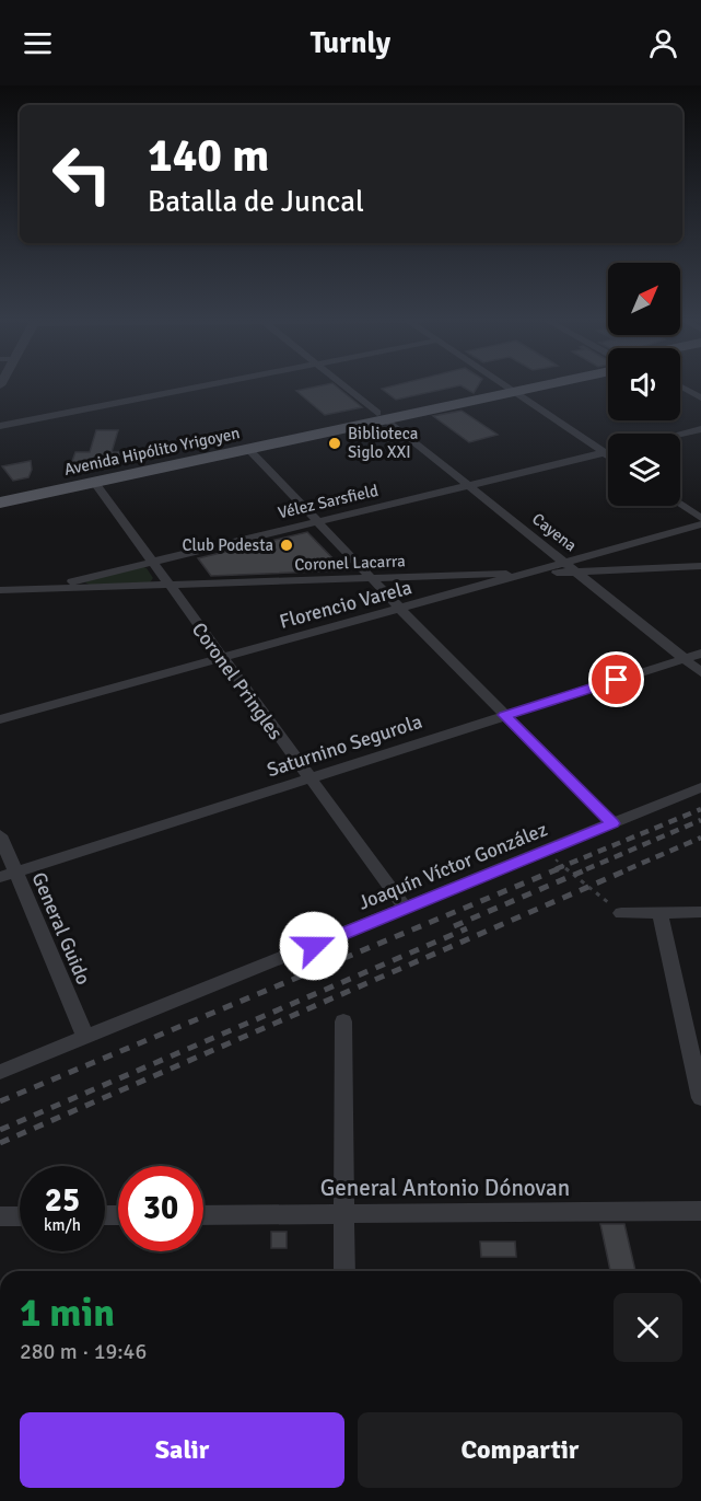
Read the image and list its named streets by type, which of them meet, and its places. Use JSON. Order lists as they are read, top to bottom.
{
  "streets": {
    "main road": ["Avenida Hipólito Yrigoyen"],
    "street": [
      "Vélez Sarsfield",
      "Cayena",
      "Coronel Lacarra",
      "Florencio Varela",
      "Coronel Pringles",
      "Saturnino Segurola",
      "Joaquín Víctor González",
      "General Guido",
      "General Antonio Dónovan"
    ]
  },
  "crossings": [
    ["Avenida Hipólito Yrigoyen", "Cayena"],
    ["Avenida Hipólito Yrigoyen", "Coronel Pringles"],
    ["Vélez Sarsfield", "Cayena"],
    ["Vélez Sarsfield", "Coronel Lacarra"],
    ["Vélez Sarsfield", "Coronel Pringles"],
    ["Cayena", "Coronel Lacarra"],
    ["Cayena", "Saturnino Segurola"],
    ["Coronel Lacarra", "Florencio Varela"],
    ["Coronel Lacarra", "Coronel Pringles"],
    ["Florencio Varela", "Coronel Pringles"],
    ["Coronel Pringles", "Saturnino Segurola"],
    ["Coronel Pringles", "Joaquín Víctor González"],
    ["Saturnino Segurola", "General Guido"],
    ["Joaquín Víctor González", "General Guido"]
  ],
  "places": ["Biblioteca Siglo XXI", "Club Podesta"],
  "north": "top right",
  "page": {
    "header": "Turnly",
    "turn": ["140 m", "Batalla de Juncal"],
    "speed": "25 km/h",
    "limit": "30",
    "heading": ["1 min", "280 m · 19:46"],
    "buttons": ["Salir", "Compartir"]
  }
}
